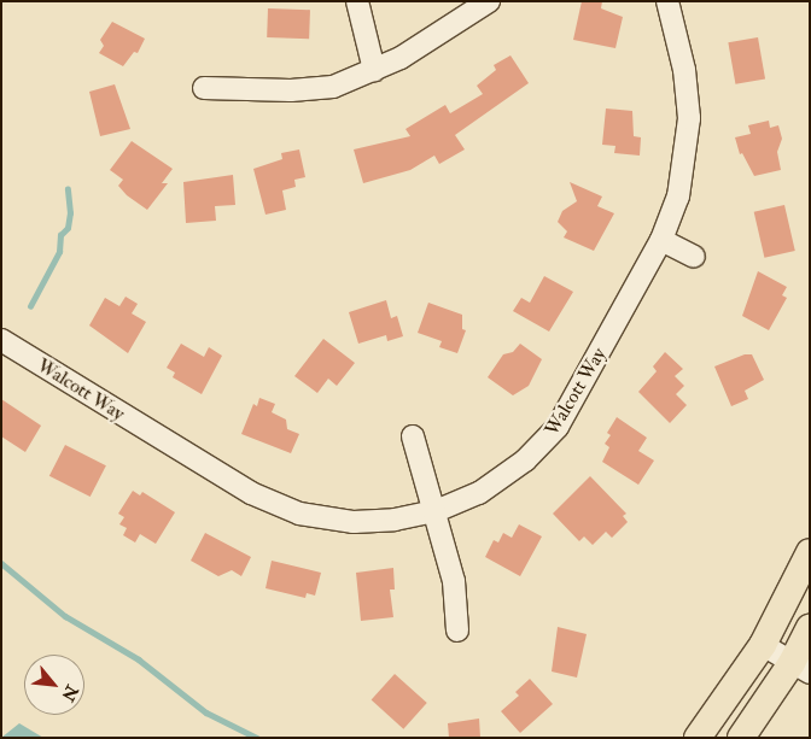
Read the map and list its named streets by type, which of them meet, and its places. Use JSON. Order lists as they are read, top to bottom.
{
  "streets": {
    "street": ["Walcott Way"]
  },
  "north": "bottom right"
}
